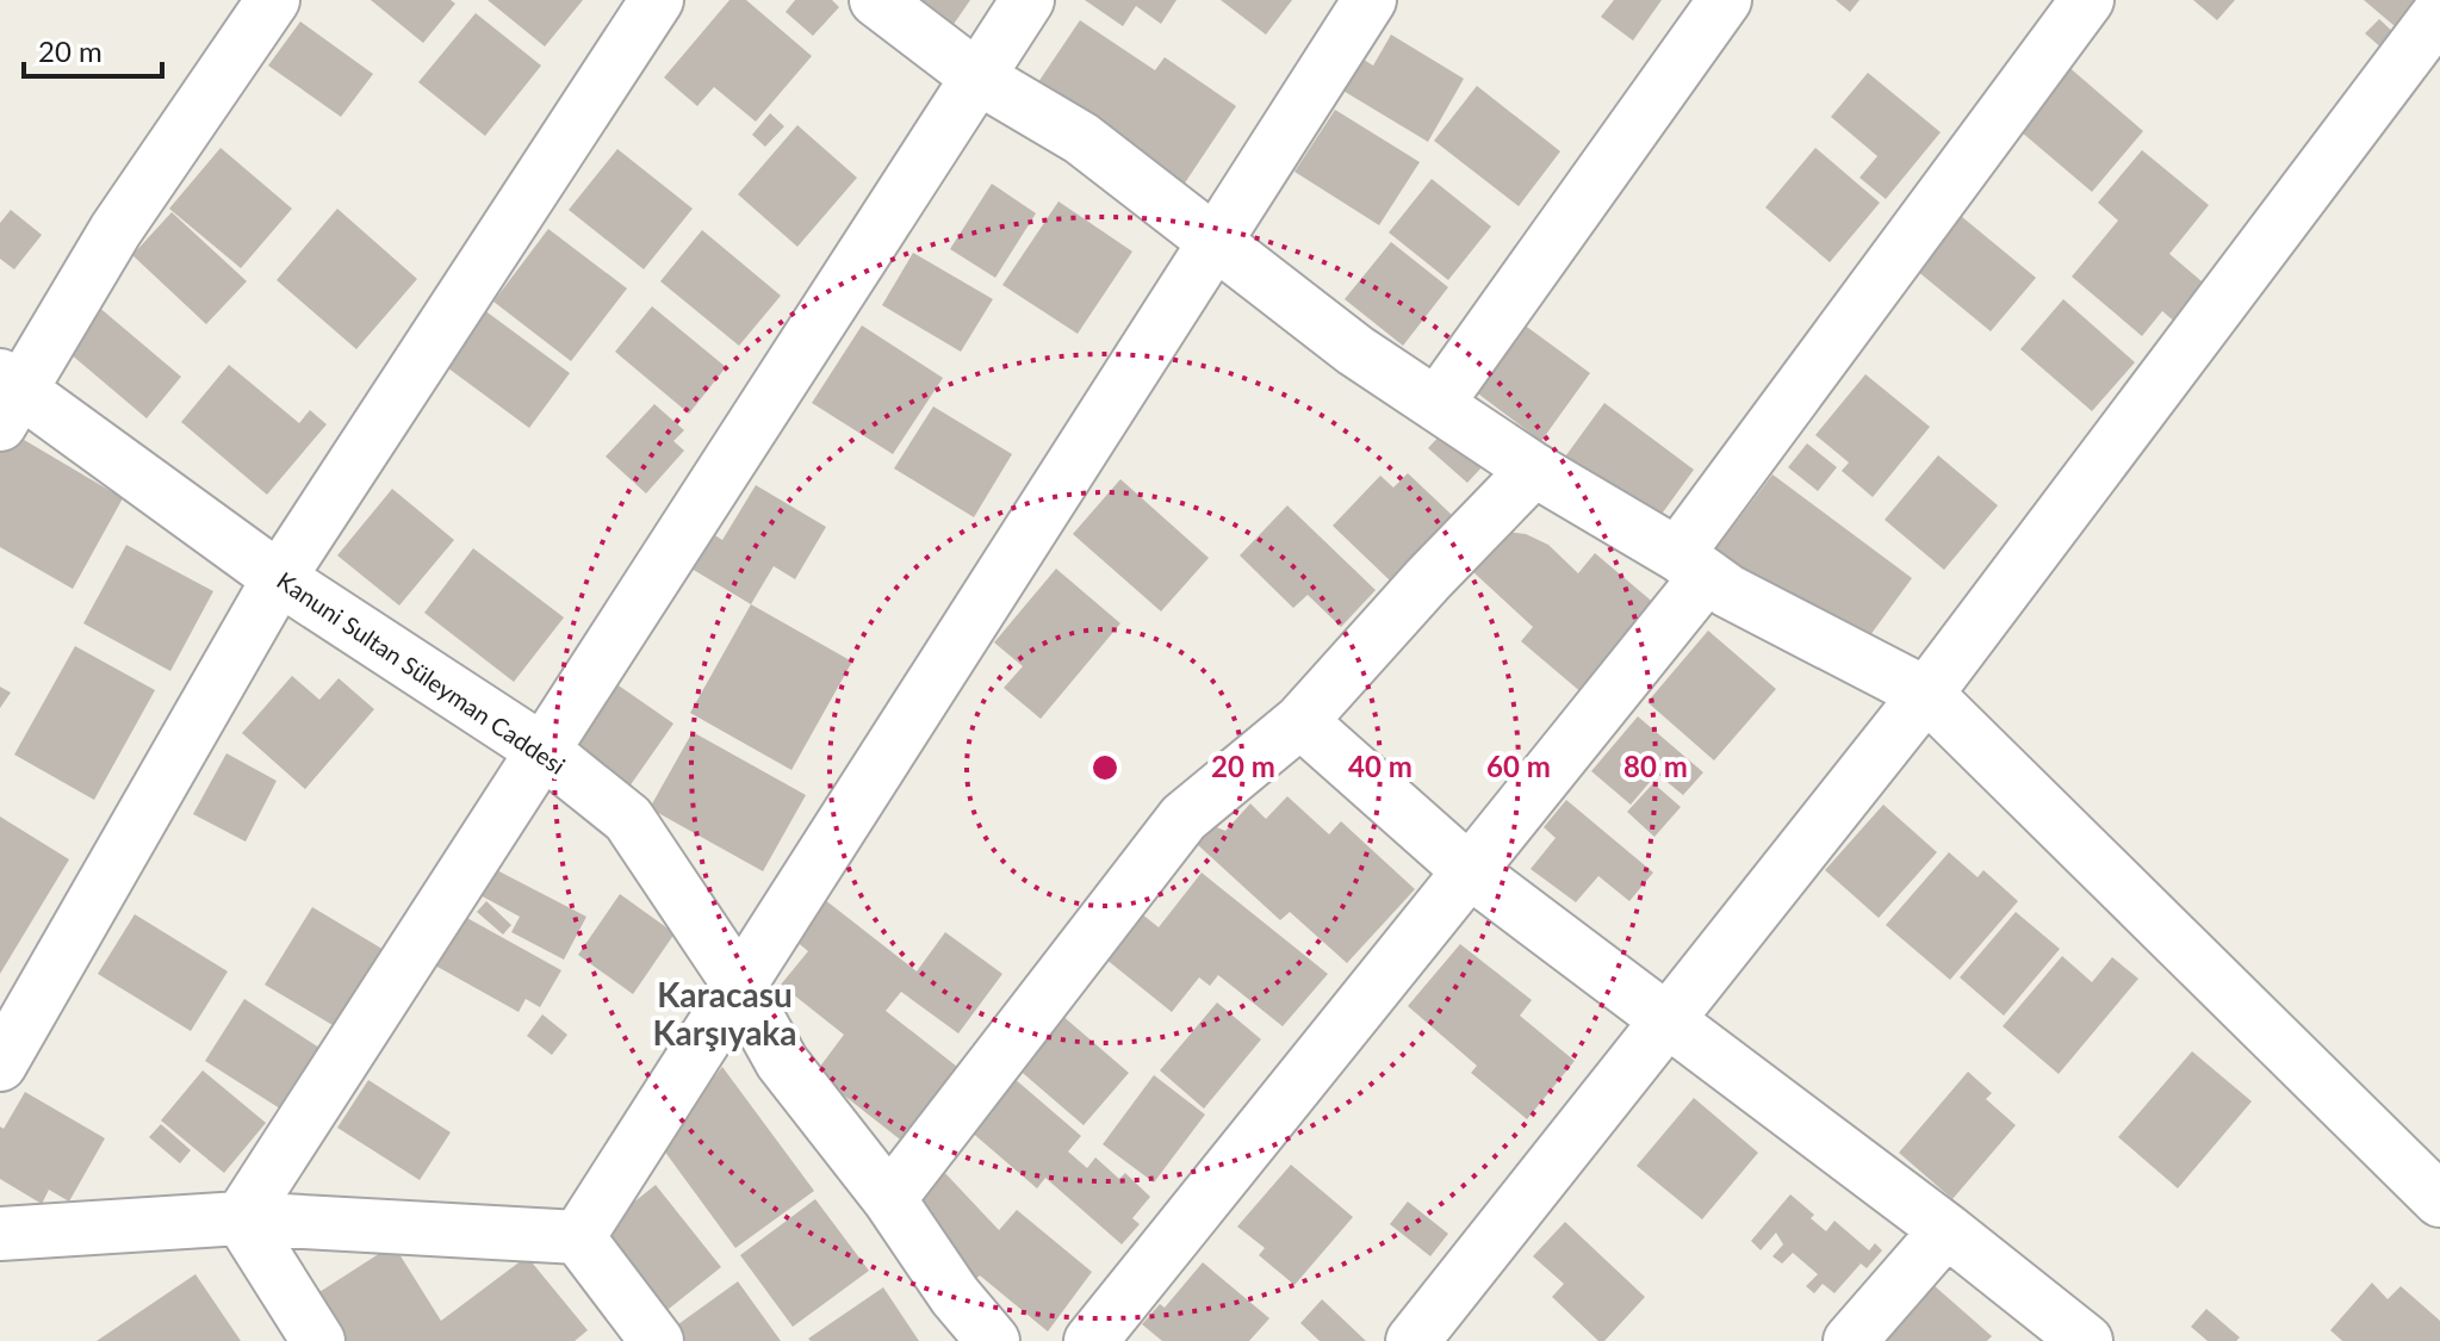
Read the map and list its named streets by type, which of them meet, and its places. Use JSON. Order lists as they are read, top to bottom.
{
  "streets": {
    "street": ["Kanuni Sultan Süleyman Caddesi"]
  },
  "districts": ["Karacasu Karşıyaka"],
  "scale_bar": "20 m",
  "rings": [
    "20 m",
    "40 m",
    "60 m",
    "80 m"
  ]
}
